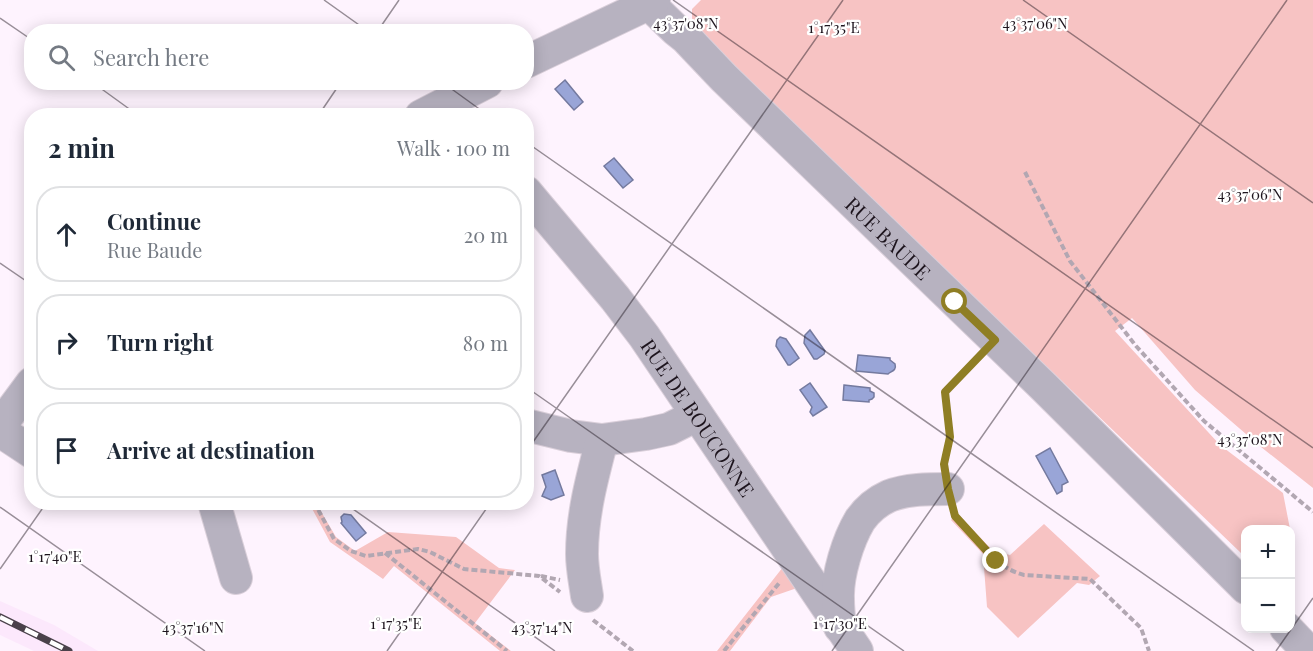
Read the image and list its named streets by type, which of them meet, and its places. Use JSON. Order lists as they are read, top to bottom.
{
  "streets": {
    "street": ["RUE BAUDE", "RUE DE BOUCONNE"]
  },
  "page": {
    "search": "Search here",
    "heading": ["2 min", "Walk · 100 m"],
    "list": [
      ["Continue", "Rue Baude", "20 m"],
      ["Turn right", "80 m"],
      "Arrive at destination"
    ],
    "map_buttons": ["+", "−"]
  },
  "coordinates": [
    "43°37'08\"N",
    "43°37'06\"N",
    "1°17'35\"E",
    "1°17'40\"E",
    "1°17'30\"E",
    "43°37'16\"N",
    "43°37'14\"N"
  ]
}
